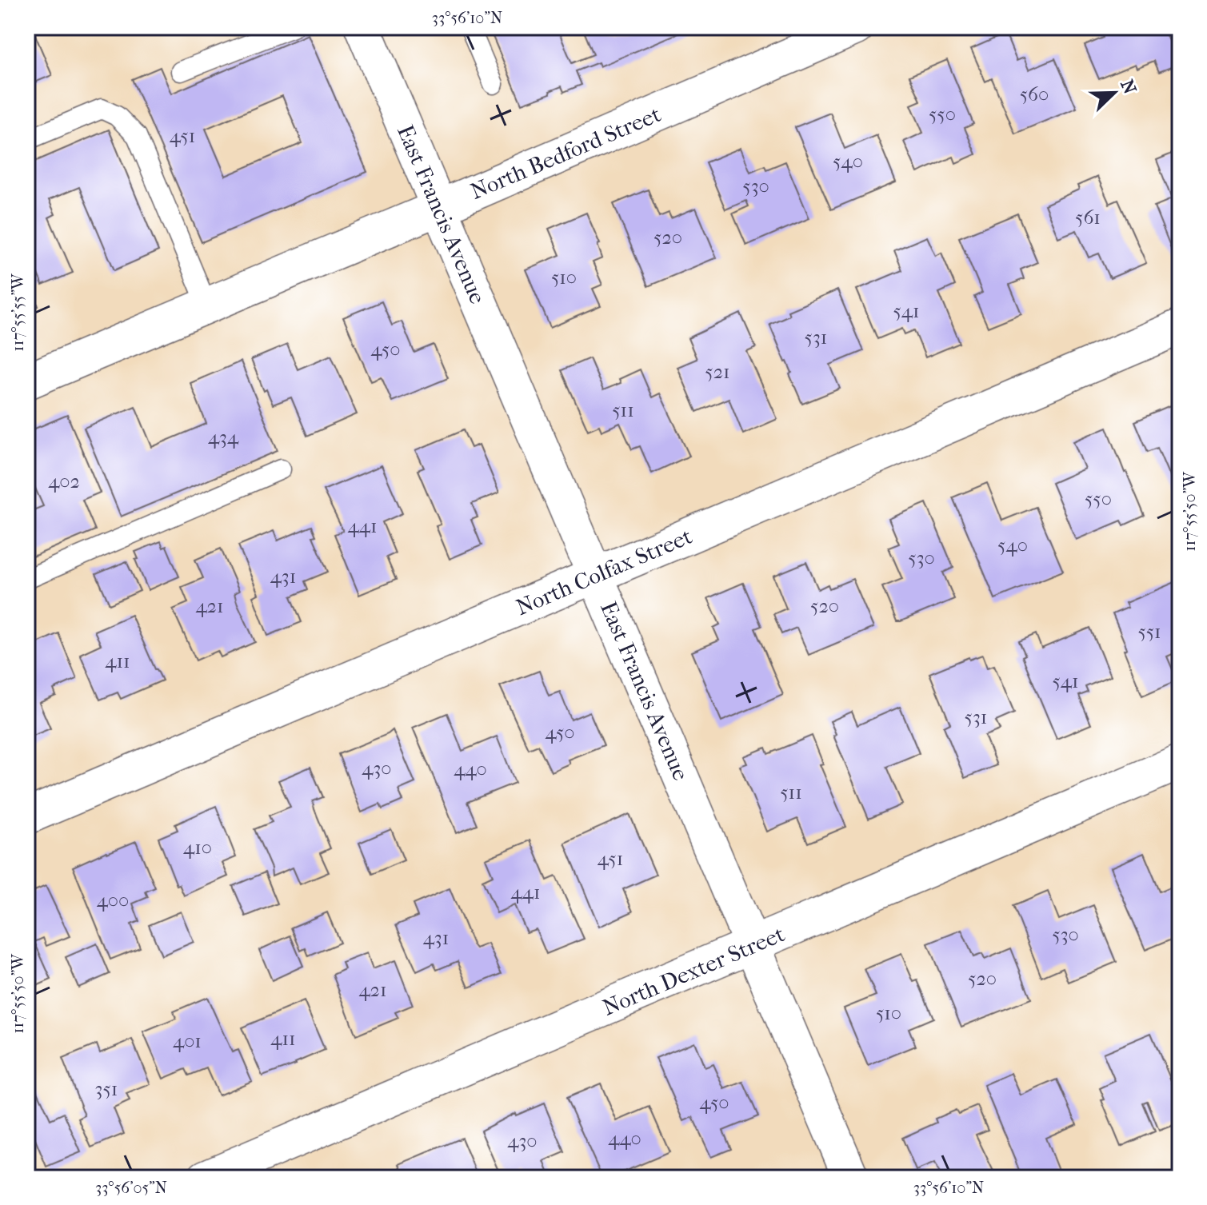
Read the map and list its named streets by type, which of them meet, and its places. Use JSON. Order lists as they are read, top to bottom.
{
  "streets": {
    "street": [
      "North Bedford Street",
      "East Francis Avenue",
      "North Colfax Street",
      "North Dexter Street"
    ]
  },
  "crossings": [
    ["North Bedford Street", "East Francis Avenue"],
    ["East Francis Avenue", "North Colfax Street"],
    ["East Francis Avenue", "North Dexter Street"]
  ],
  "house_numbers": [
    "560",
    "550",
    "451",
    "540",
    "530",
    "561",
    "520",
    "510",
    "541",
    "531",
    "450",
    "521",
    "511",
    "434",
    "402",
    "550",
    "441",
    "540",
    "530",
    "431",
    "421",
    "520",
    "551",
    "411",
    "541",
    "531",
    "450",
    "430",
    "440",
    "511",
    "410",
    "451",
    "441",
    "400",
    "530",
    "431",
    "520",
    "421",
    "510",
    "411",
    "401",
    "351",
    "450",
    "440",
    "430"
  ],
  "north": "top right",
  "coordinates": [
    "33°56'10\"N",
    "117°55'55\"W",
    "117°55'50\"W",
    "33°56'05\"N"
  ]
}
